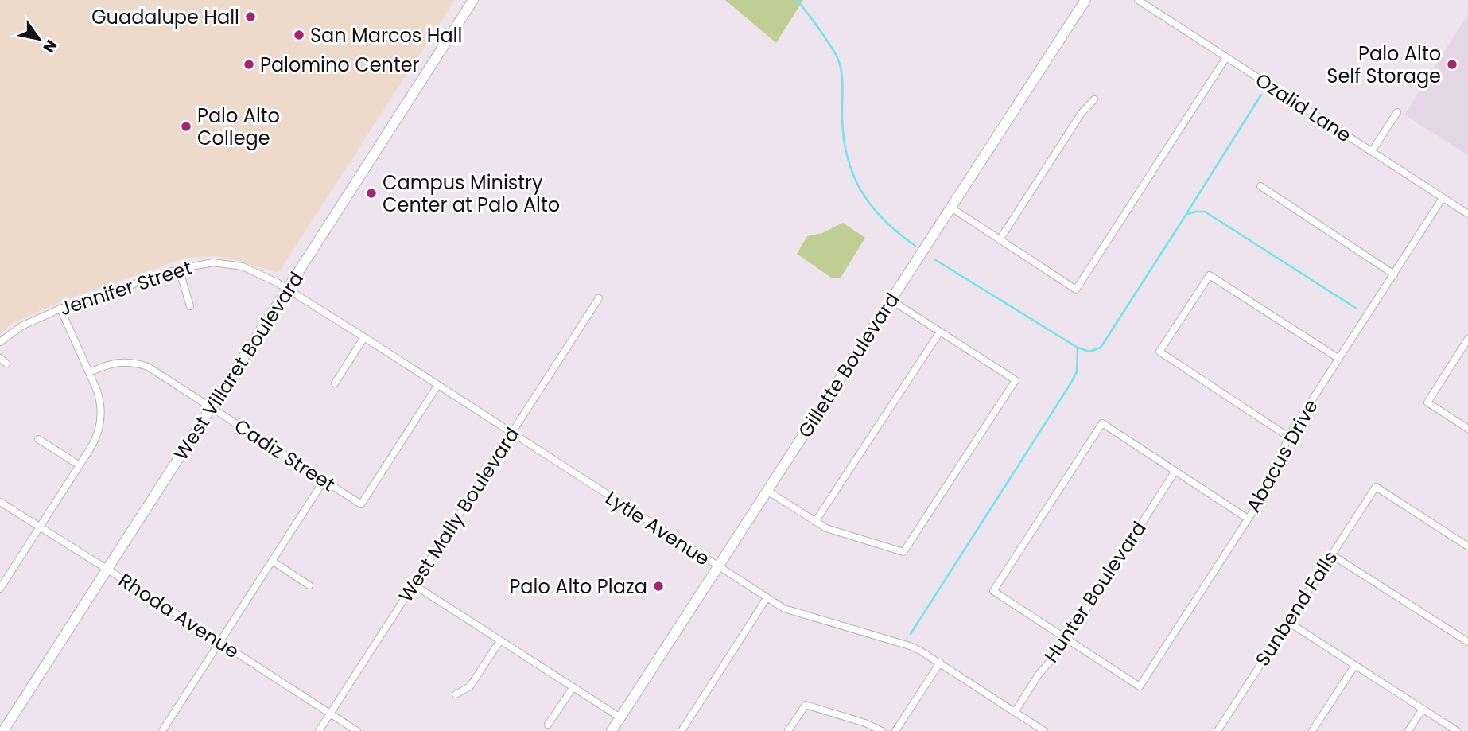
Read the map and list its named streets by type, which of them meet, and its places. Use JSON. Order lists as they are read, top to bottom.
{
  "streets": {
    "main road": ["Gillette Boulevard", "West Villaret Boulevard"],
    "street": [
      "Ozalid Lane",
      "Jennifer Street",
      "Cadiz Street",
      "Abacus Drive",
      "West Mally Boulevard",
      "Lytle Avenue",
      "Hunter Boulevard",
      "Sunbend Falls",
      "Rhoda Avenue"
    ]
  },
  "crossings": [
    ["Ozalid Lane", "Abacus Drive"],
    ["Jennifer Street", "West Villaret Boulevard"],
    ["Jennifer Street", "Lytle Avenue"],
    ["Gillette Boulevard", "Lytle Avenue"],
    ["West Villaret Boulevard", "Cadiz Street"],
    ["West Villaret Boulevard", "Lytle Avenue"],
    ["West Villaret Boulevard", "Rhoda Avenue"],
    ["Cadiz Street", "Lytle Avenue"],
    ["Abacus Drive", "Hunter Boulevard"],
    ["West Mally Boulevard", "Lytle Avenue"],
    ["West Mally Boulevard", "Rhoda Avenue"],
    ["Lytle Avenue", "Hunter Boulevard"]
  ],
  "places": [
    "Guadalupe Hall",
    "San Marcos Hall",
    "Palomino Center",
    "Palo Alto Self Storage",
    "Palo Alto College",
    "Campus Ministry Center at Palo Alto",
    "Palo Alto Plaza"
  ],
  "north": "bottom right"
}
